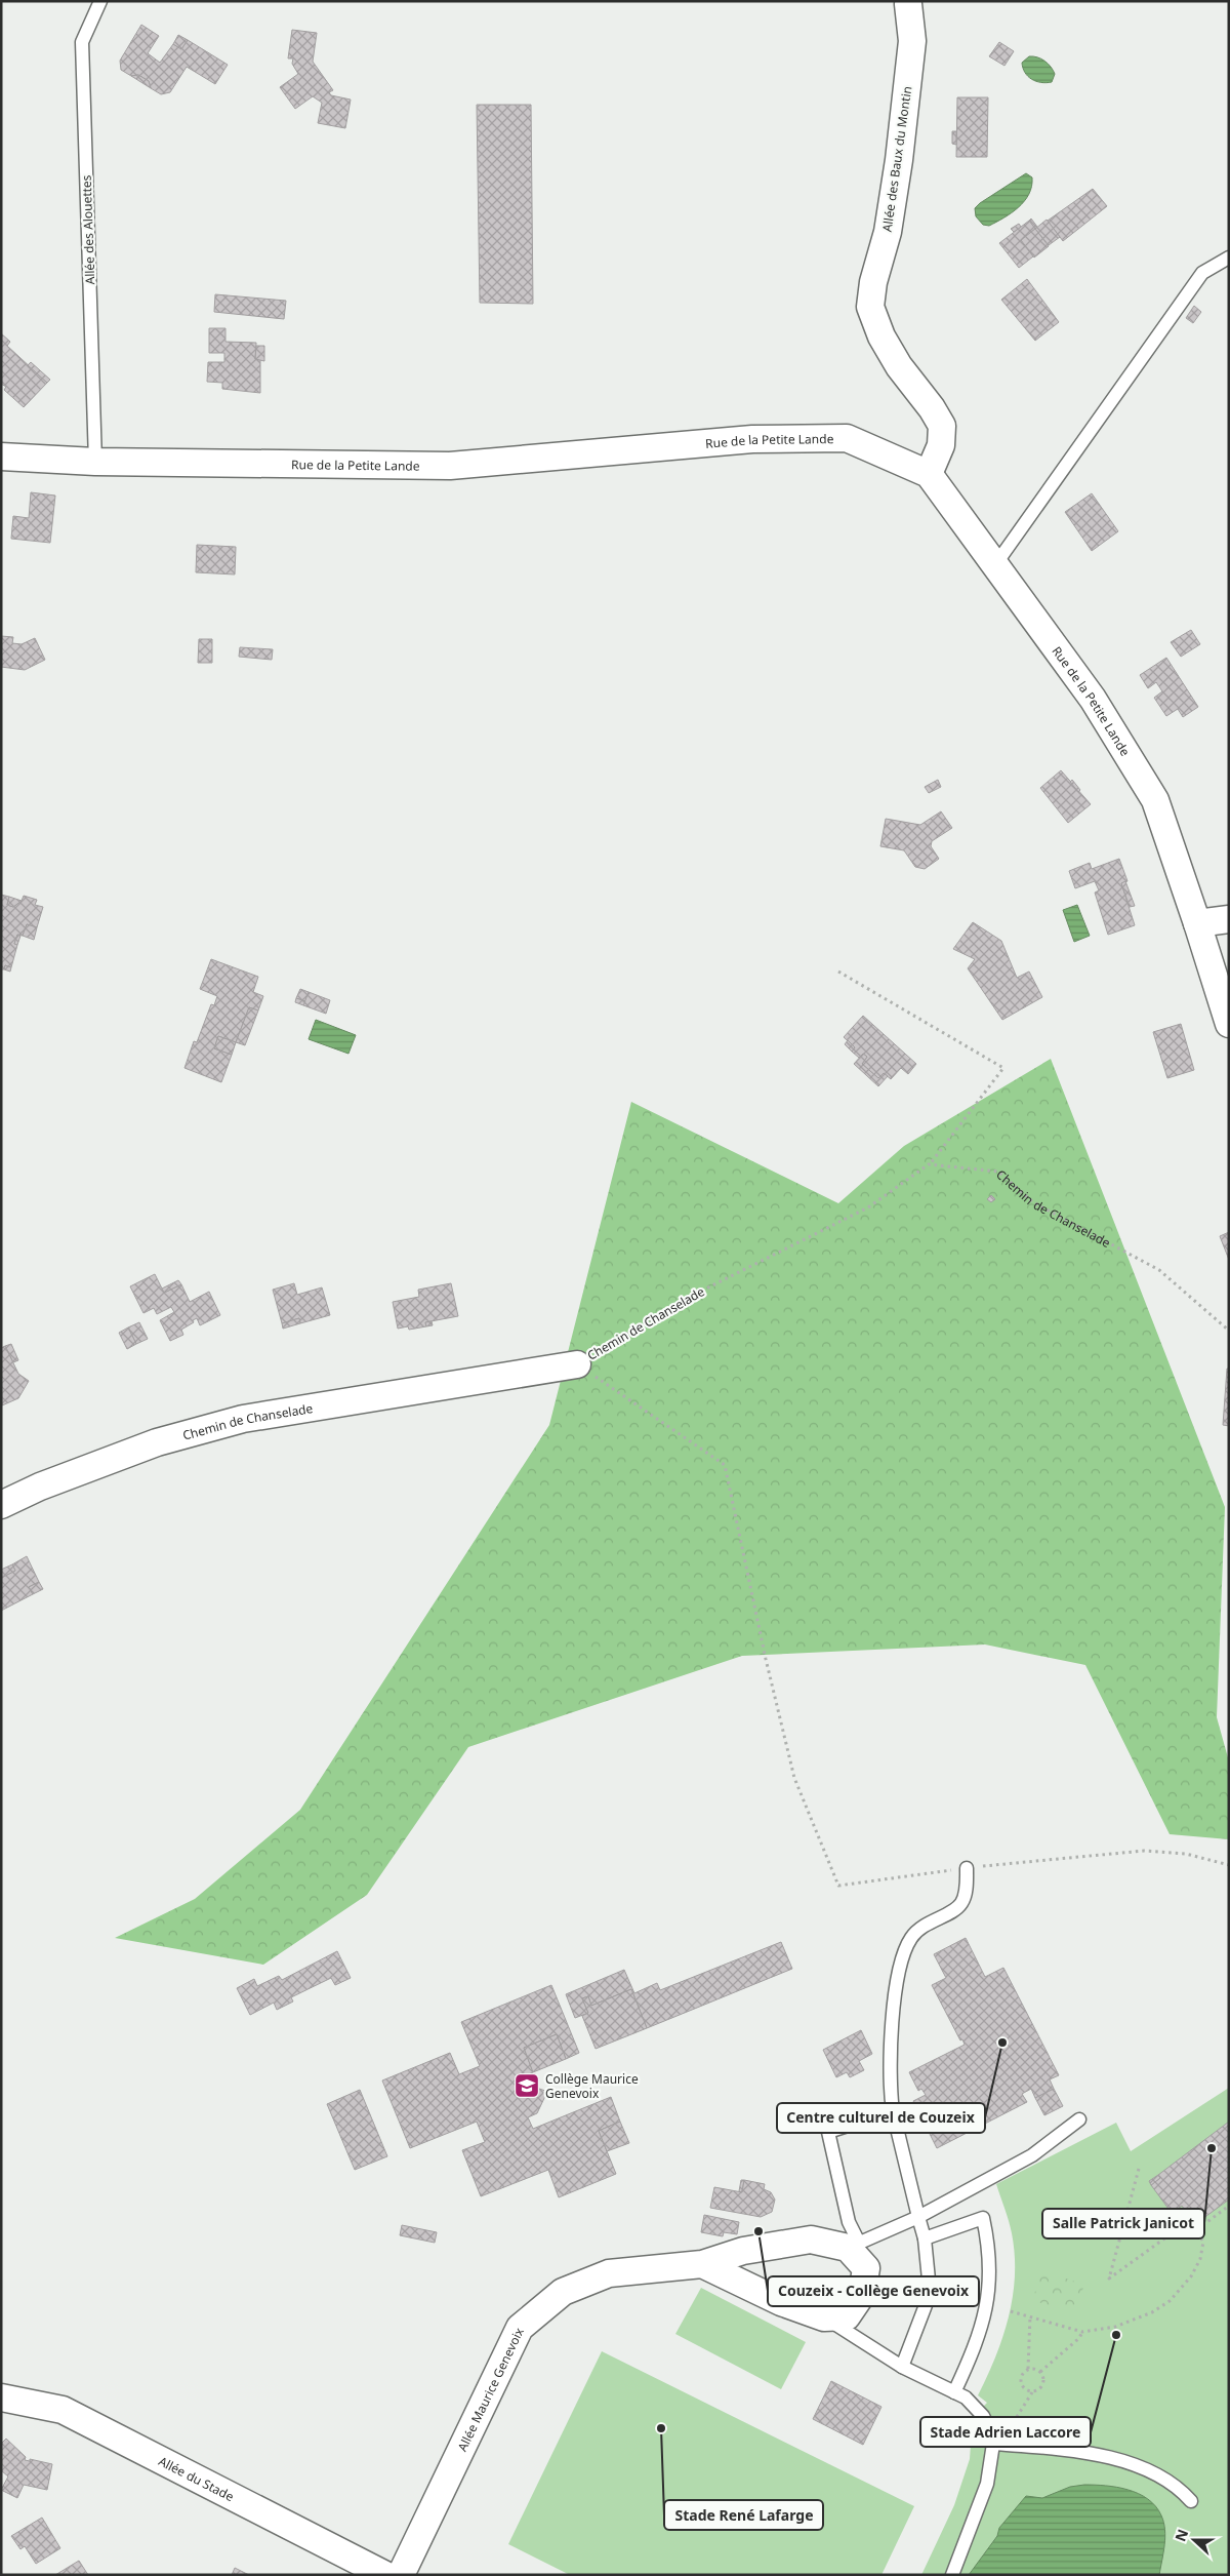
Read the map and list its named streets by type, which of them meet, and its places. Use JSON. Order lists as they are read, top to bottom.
{
  "streets": {
    "street": [
      "Allée des Baux du Montin",
      "Rue de la Petite Lande",
      "Chemin de Chanselade",
      "Allée Maurice Genevoix",
      "Allée du Stade"
    ],
    "lane": ["Allée des Alouettes"]
  },
  "crossings": [
    ["Allée des Baux du Montin", "Rue de la Petite Lande"],
    ["Allée des Alouettes", "Rue de la Petite Lande"]
  ],
  "places": {
    "other": [
      "Centre culturel de Couzeix",
      "Salle Patrick Janicot",
      "Couzeix - Collège Genevoix",
      "Stade Adrien Laccore",
      "Stade René Lafarge"
    ],
    "school or university": ["Collège Maurice Genevoix"]
  },
  "north": "left"
}
